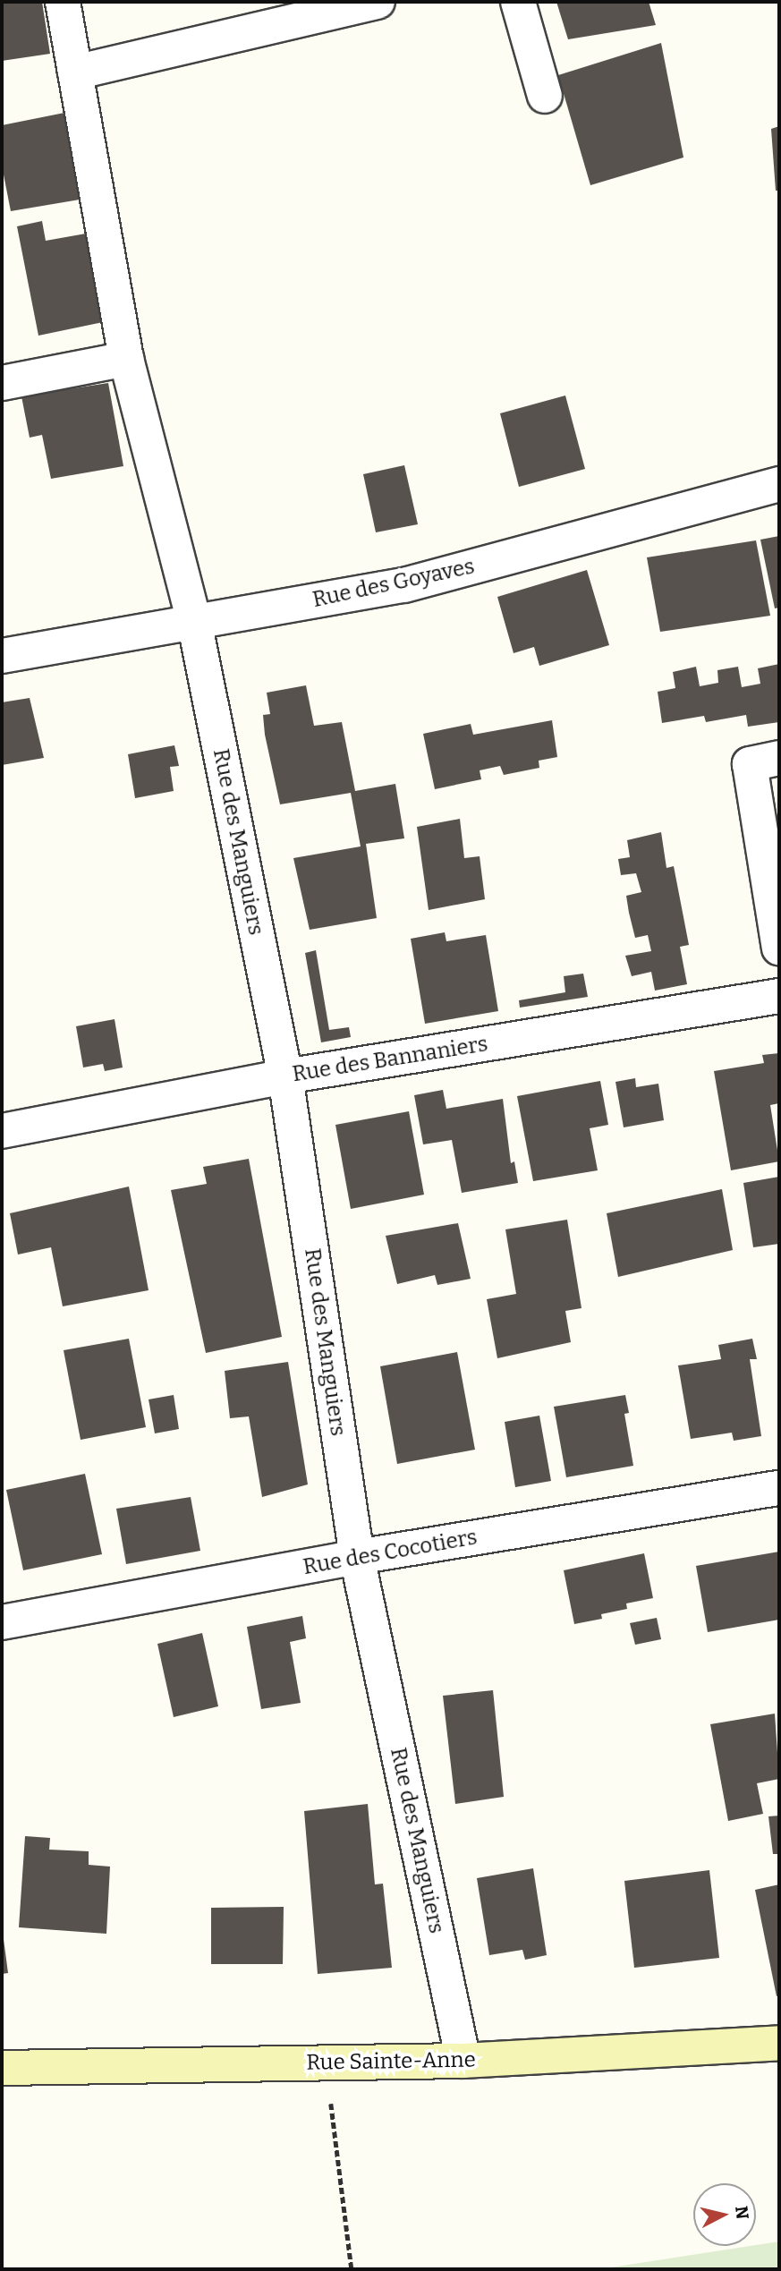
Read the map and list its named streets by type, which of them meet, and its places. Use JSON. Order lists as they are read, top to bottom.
{
  "streets": {
    "main road": ["Rue Sainte-Anne"],
    "street": [
      "Rue des Goyaves",
      "Rue des Manguiers",
      "Rue des Bannaniers",
      "Rue des Cocotiers"
    ]
  },
  "crossings": [
    ["Rue des Goyaves", "Rue des Manguiers"],
    ["Rue des Manguiers", "Rue des Bannaniers"],
    ["Rue des Manguiers", "Rue des Cocotiers"],
    ["Rue des Manguiers", "Rue Sainte-Anne"]
  ],
  "north": "right"
}
